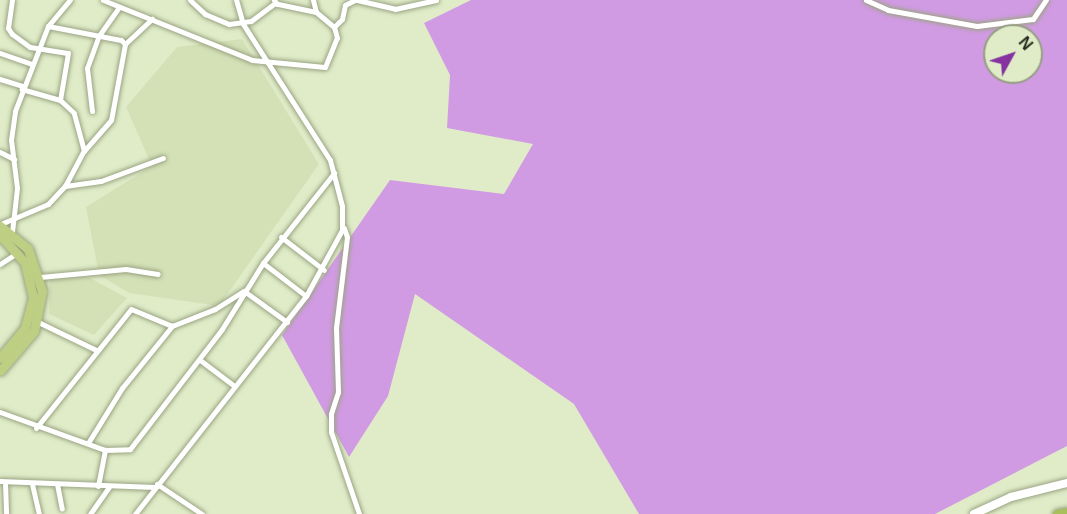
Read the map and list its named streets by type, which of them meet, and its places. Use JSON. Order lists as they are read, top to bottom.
{
  "north": "top right"
}
